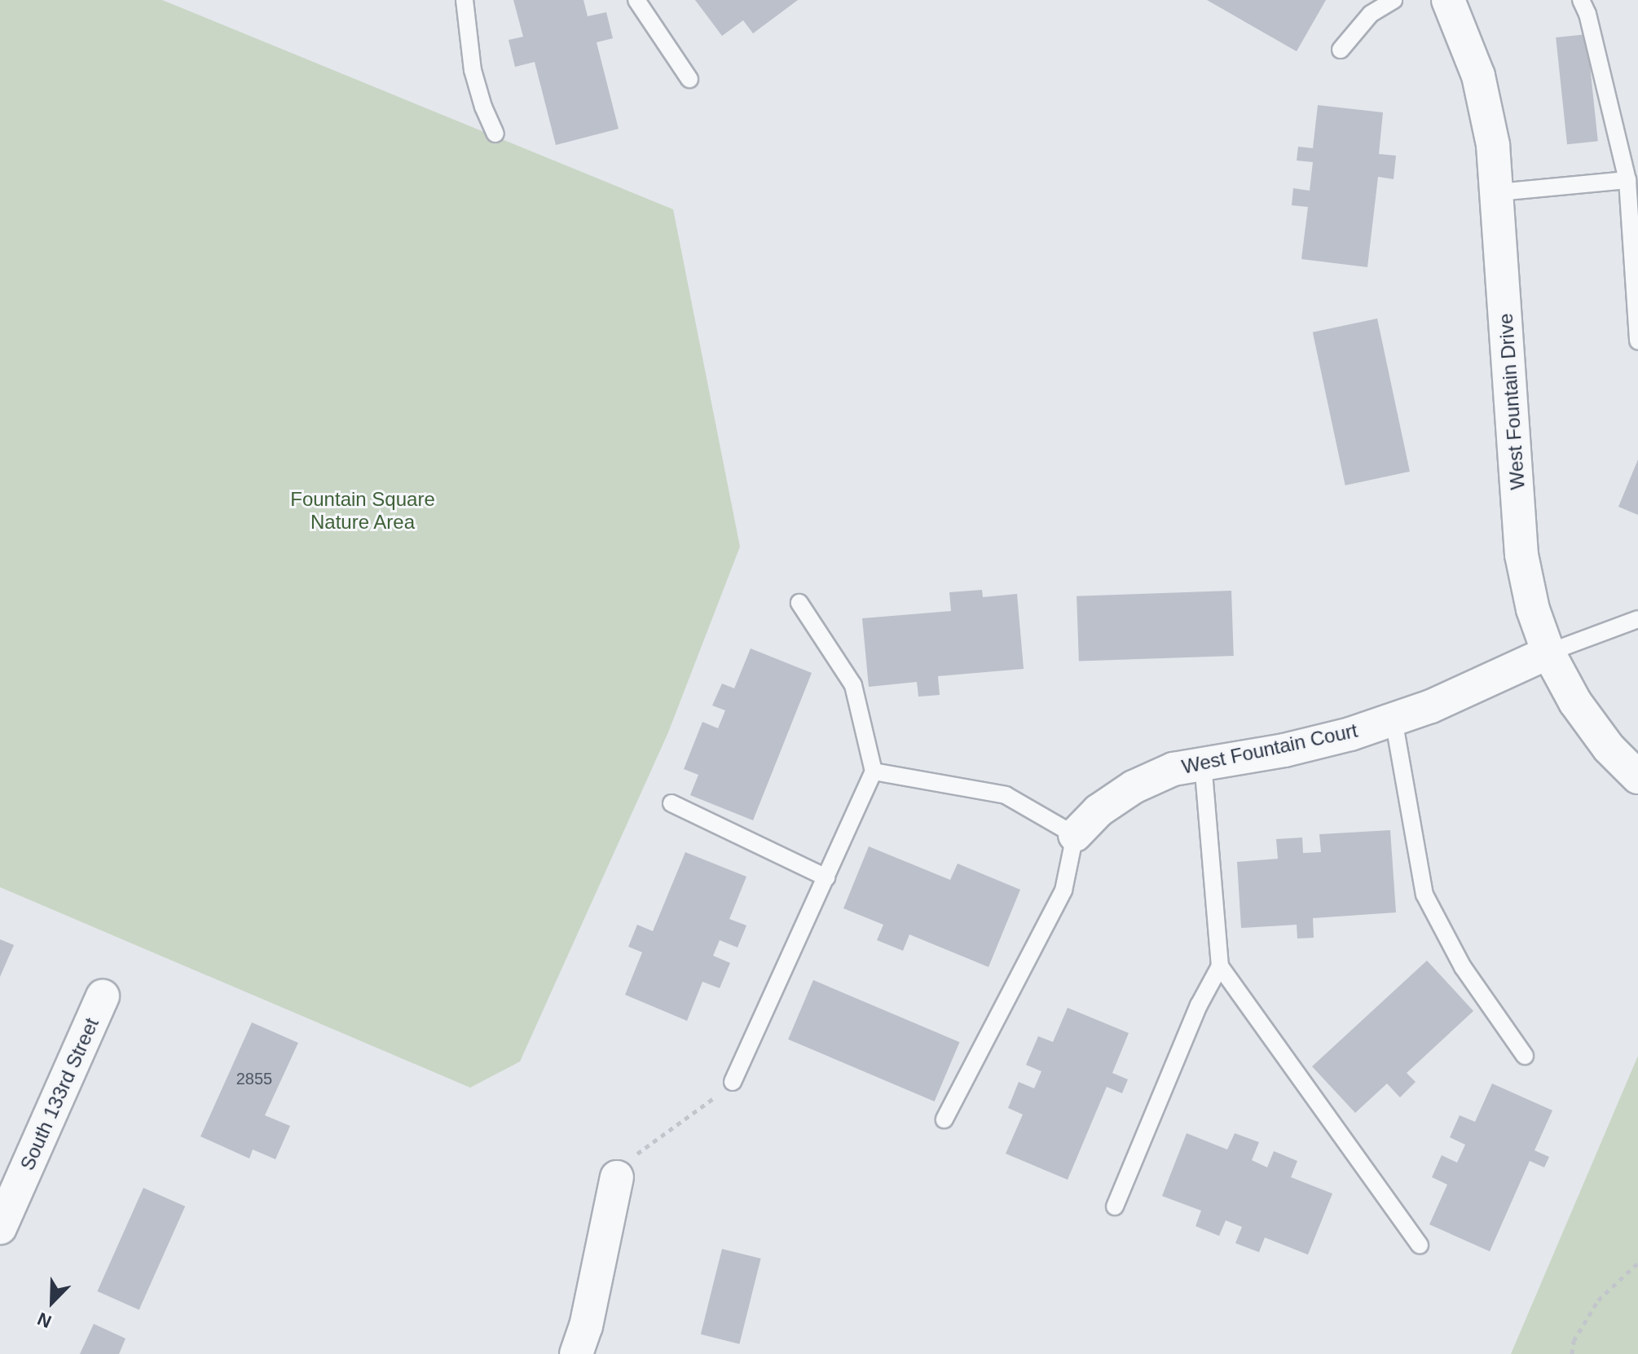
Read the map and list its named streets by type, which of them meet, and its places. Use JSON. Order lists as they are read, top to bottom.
{
  "streets": {
    "street": ["West Fountain Drive", "West Fountain Court", "South 133rd Street"]
  },
  "crossings": [
    ["West Fountain Drive", "West Fountain Court"]
  ],
  "parks": ["Fountain Square Nature Area"],
  "house_numbers": ["2855"],
  "north": "bottom left"
}
